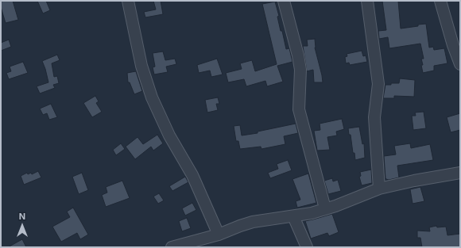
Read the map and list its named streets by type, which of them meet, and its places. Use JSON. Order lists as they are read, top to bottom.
{
  "north": "top"
}
